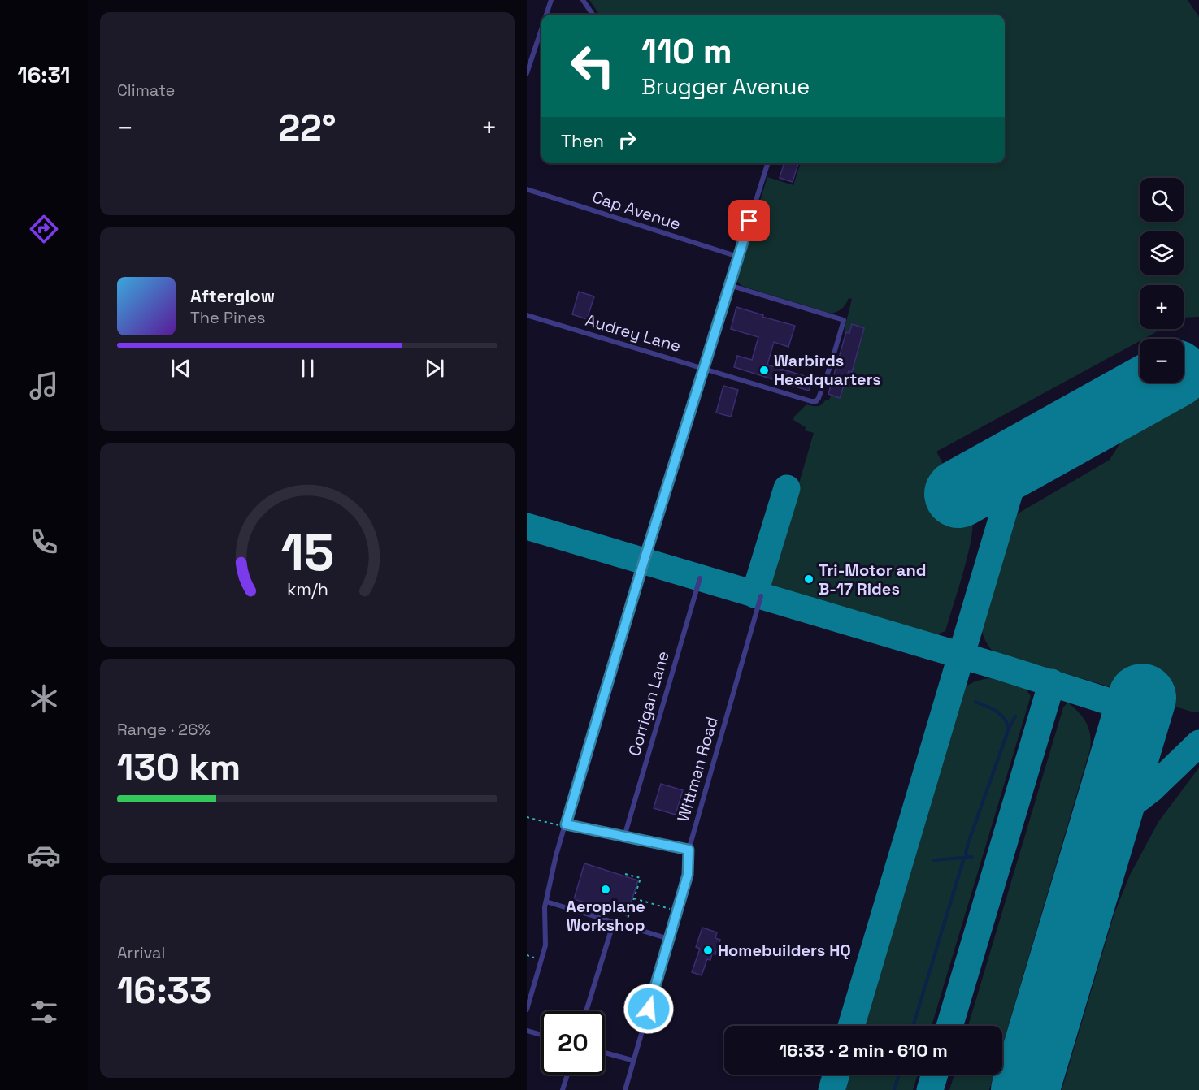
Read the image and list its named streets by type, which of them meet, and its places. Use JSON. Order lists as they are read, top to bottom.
{
  "streets": {
    "lane": [
      "Cap Avenue",
      "Audrey Lane",
      "Corrigan Lane",
      "Wittman Road"
    ]
  },
  "places": [
    "Warbirds Headquarters",
    "Tri-Motor and B-17 Rides",
    "Aeroplane Workshop",
    "Homebuilders HQ"
  ],
  "page": {
    "tabs": "16:31",
    "tile": [
      "Climate",
      ["Range · 26%", "130 km"],
      ["Arrival", "16:33"]
    ],
    "turn": ["110 m", "Brugger Avenue"],
    "heat": ["−", "22°", "+"],
    "then": "Then",
    "map_buttons": ["+", "−"],
    "song": ["Afterglow", "The Pines"],
    "limit": "20",
    "trip": "16:33 · 2 min · 610 m",
    "gauge": ["15", "km/h"]
  }
}
